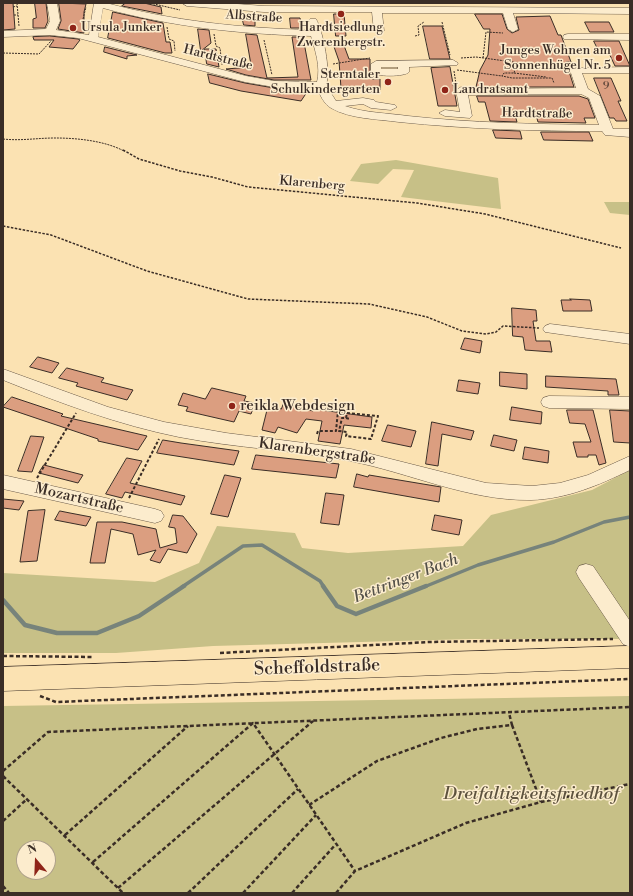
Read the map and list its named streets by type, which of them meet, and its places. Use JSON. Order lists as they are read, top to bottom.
{
  "streets": {
    "main road": ["Scheffoldstraße"],
    "street": [
      "Albstraße",
      "Hardtstraße",
      "Klarenbergstraße",
      "Mozartstraße"
    ],
    "path": ["Klarenberg"]
  },
  "water": ["Bettringer Bach"],
  "parks": ["Dreifaltigkeitsfriedhof"],
  "places": [
    "Hardtsiedlung Zwerenbergstr.",
    "Ursula Junker",
    "Junges Wohnen am Sonnenhügel Nr. 5",
    "Sterntaler Schulkindergarten",
    "Landratsamt",
    "reikla Webdesign"
  ],
  "house_numbers": ["9"],
  "north": "top"
}
